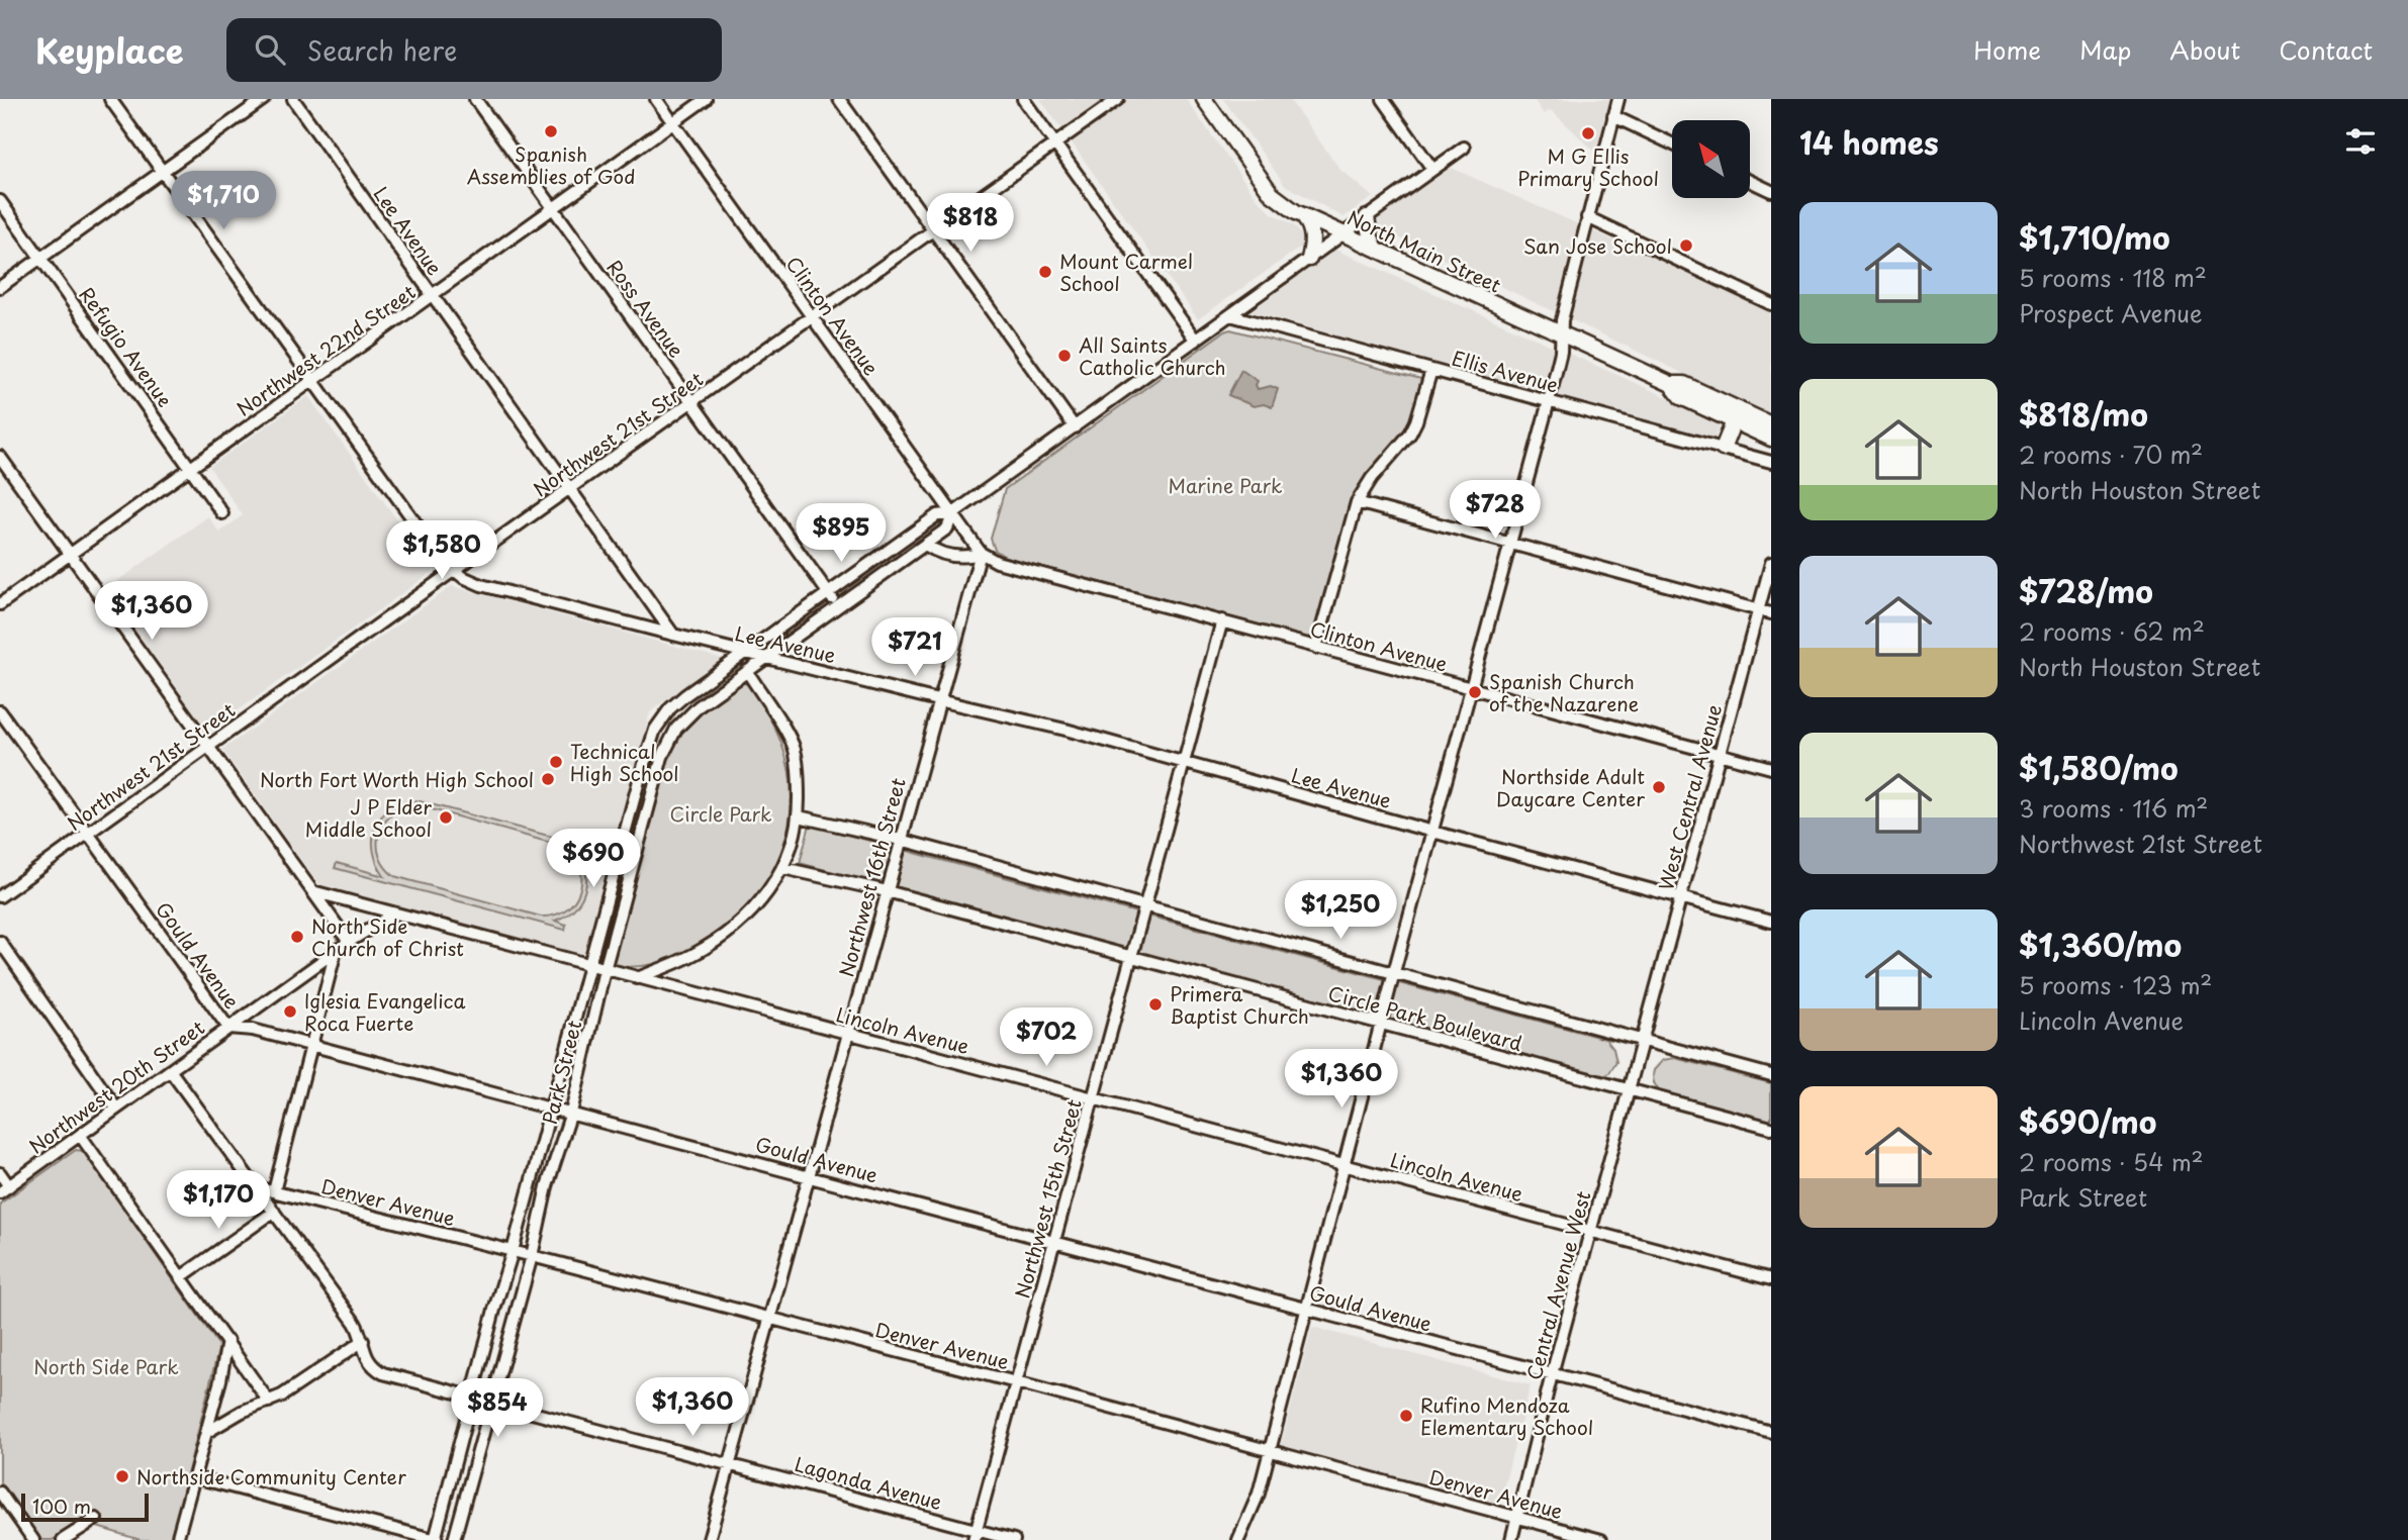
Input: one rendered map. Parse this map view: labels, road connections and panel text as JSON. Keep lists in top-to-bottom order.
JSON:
{
  "streets": {
    "main road": ["North Main Street"],
    "street": [
      "Lee Avenue",
      "Ross Avenue",
      "Clinton Avenue",
      "Refugio Avenue",
      "Northwest 22nd Street",
      "Ellis Avenue",
      "Northwest 21st Street",
      "West Central Avenue",
      "Northwest 16th Street",
      "Gould Avenue",
      "Circle Park Boulevard",
      "Lincoln Avenue",
      "Park Street",
      "Northwest 20th Street",
      "Northwest 15th Street",
      "Denver Avenue",
      "Central Avenue West",
      "Lagonda Avenue"
    ]
  },
  "crossings": [
    ["Lee Avenue", "Northwest 22nd Street"],
    ["Lee Avenue", "Northwest 21st Street"],
    ["Lee Avenue", "West Central Avenue"],
    ["Lee Avenue", "Northwest 16th Street"],
    ["Lee Avenue", "Park Street"],
    ["Lee Avenue", "Northwest 15th Street"],
    ["Ross Avenue", "Northwest 22nd Street"],
    ["Ross Avenue", "Northwest 21st Street"],
    ["Clinton Avenue", "Northwest 22nd Street"],
    ["Clinton Avenue", "Northwest 21st Street"],
    ["Clinton Avenue", "West Central Avenue"],
    ["Clinton Avenue", "Northwest 16th Street"],
    ["Clinton Avenue", "Northwest 15th Street"],
    ["Refugio Avenue", "Northwest 22nd Street"],
    ["Northwest 21st Street", "Gould Avenue"],
    ["West Central Avenue", "Circle Park Boulevard"],
    ["West Central Avenue", "Central Avenue West"],
    ["Northwest 16th Street", "Gould Avenue"],
    ["Northwest 16th Street", "Circle Park Boulevard"],
    ["Northwest 16th Street", "Lincoln Avenue"],
    ["Northwest 16th Street", "Denver Avenue"],
    ["Northwest 16th Street", "Lagonda Avenue"],
    ["Gould Avenue", "Park Street"],
    ["Gould Avenue", "Northwest 20th Street"],
    ["Gould Avenue", "Northwest 15th Street"],
    ["Gould Avenue", "Central Avenue West"],
    ["Circle Park Boulevard", "Northwest 15th Street"],
    ["Circle Park Boulevard", "Central Avenue West"],
    ["Lincoln Avenue", "Park Street"],
    ["Lincoln Avenue", "Northwest 20th Street"],
    ["Lincoln Avenue", "Northwest 15th Street"],
    ["Lincoln Avenue", "Central Avenue West"],
    ["Park Street", "Denver Avenue"],
    ["Park Street", "Lagonda Avenue"],
    ["Northwest 20th Street", "Lagonda Avenue"],
    ["Northwest 15th Street", "Denver Avenue"],
    ["Northwest 15th Street", "Lagonda Avenue"],
    ["Denver Avenue", "Central Avenue West"],
    ["Denver Avenue", "Lagonda Avenue"]
  ],
  "parks": ["Marine Park", "Circle Park", "North Side Park"],
  "places": [
    "Spanish Assemblies of God",
    "M G Ellis Primary School",
    "San Jose School",
    "Mount Carmel School",
    "All Saints Catholic Church",
    "Spanish Church of the Nazarene",
    "Technical High School",
    "North Fort Worth High School",
    "Northside Adult Daycare Center",
    "J P Elder Middle School",
    "North Side Church of Christ",
    "Primera Baptist Church",
    "Iglesia Evangelica Roca Fuerte",
    "Rufino Mendoza Elementary School",
    "Northside Community Center"
  ],
  "scale_bar": "100 m",
  "north": "top left",
  "page": {
    "header": "Keyplace",
    "search": "Search here",
    "nav": [
      "Home",
      "Map",
      "About",
      "Contact"
    ],
    "heading": "14 homes",
    "price": [
      "$1,710",
      "$818",
      "$728",
      "$895",
      "$1,580",
      "$1,360",
      "$721",
      "$690",
      "$1,250",
      "$702",
      "$1,360",
      "$1,170",
      "$1,360",
      "$854"
    ],
    "list": [
      {
        "name": "$1,710/mo",
        "note": "5 rooms · 118 m² · Prospect Avenue"
      },
      {
        "name": "$818/mo",
        "note": "2 rooms · 70 m² · North Houston Street"
      },
      {
        "name": "$728/mo",
        "note": "2 rooms · 62 m² · North Houston Street"
      },
      {
        "name": "$1,580/mo",
        "note": "3 rooms · 116 m² · Northwest 21st Street"
      },
      {
        "name": "$1,360/mo",
        "note": "5 rooms · 123 m² · Lincoln Avenue"
      },
      {
        "name": "$690/mo",
        "note": "2 rooms · 54 m² · Park Street"
      }
    ],
    "scale": "100 m"
  }
}
